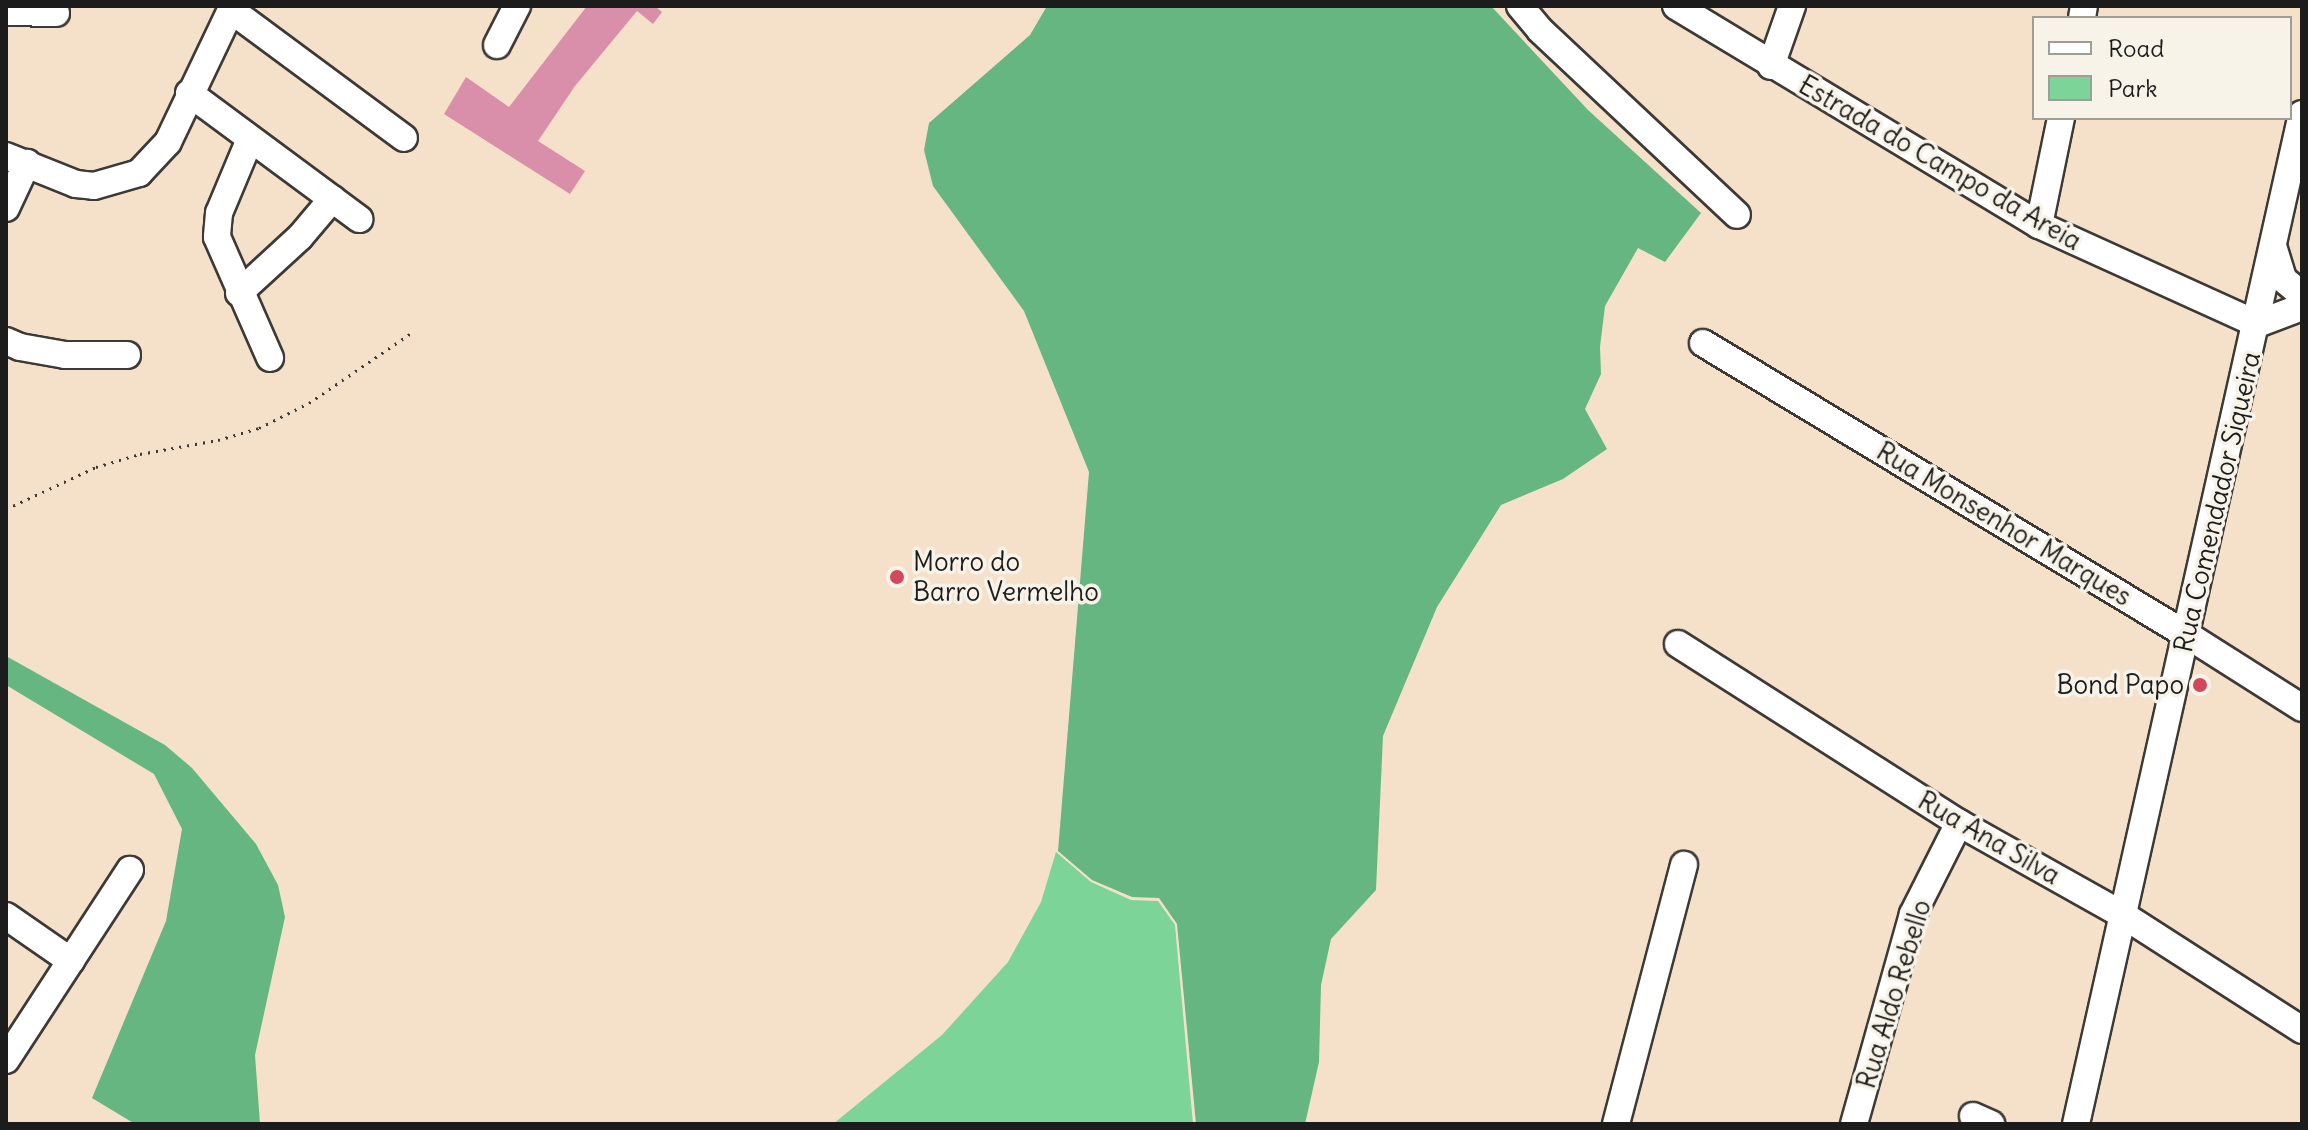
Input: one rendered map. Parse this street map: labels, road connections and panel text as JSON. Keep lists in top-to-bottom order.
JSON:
{
  "streets": {
    "street": [
      "Estrada do Campo da Areia",
      "Rua Comendador Siqueira",
      "Rua Monsenhor Marques",
      "Rua Ana Silva",
      "Rua Aldo Rebello"
    ]
  },
  "crossings": [
    ["Estrada do Campo da Areia", "Rua Comendador Siqueira"],
    ["Rua Comendador Siqueira", "Rua Monsenhor Marques"],
    ["Rua Comendador Siqueira", "Rua Ana Silva"],
    ["Rua Ana Silva", "Rua Aldo Rebello"]
  ],
  "places": ["Morro do Barro Vermelho", "Bond Papo"],
  "legend": ["Road", "Park"]
}
